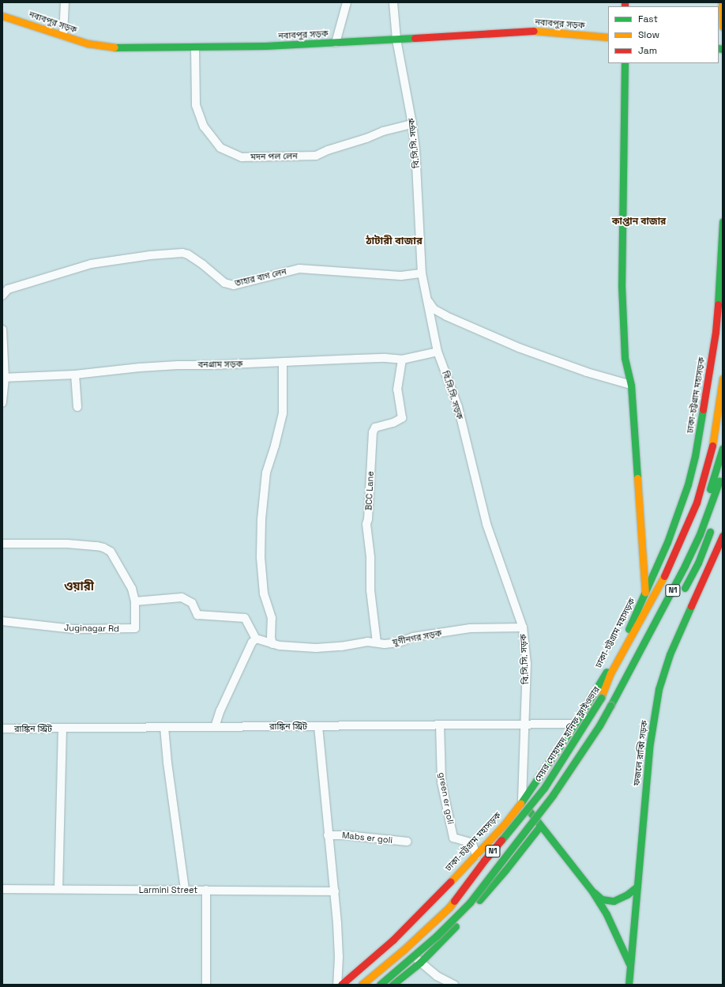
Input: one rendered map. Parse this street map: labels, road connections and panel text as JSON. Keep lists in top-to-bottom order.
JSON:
{
  "streets": {
    "main road": [
      "নবাবপুর সড়ক",
      "ঢাকা-চট্টগ্রাম মহাসড়ক",
      "N1",
      "মেয়র মোহাম্মদ হানিফ ফ্লাইওভার",
      "ফজলে রাব্বি সড়ক"
    ],
    "street": [
      "বি.সি.সি. সড়ক",
      "মদন পল লেন",
      "তাহার বাগ লেন",
      "বনগ্রাম সড়ক",
      "BCC Lane",
      "Juginagar Rd",
      "যুগীনগর সড়ক",
      "রাঙ্কিন স্ট্রিট",
      "green er goli",
      "Mabs er goli",
      "Larmini Street"
    ]
  },
  "crossings": [
    ["নবাবপুর সড়ক", "বি.সি.সি. সড়ক"],
    ["নবাবপুর সড়ক", "মদন পল লেন"],
    ["বি.সি.সি. সড়ক", "মদন পল লেন"],
    ["বি.সি.সি. সড়ক", "তাহার বাগ লেন"],
    ["বি.সি.সি. সড়ক", "বনগ্রাম সড়ক"],
    ["বি.সি.সি. সড়ক", "ঢাকা-চট্টগ্রাম মহাসড়ক"],
    ["বি.সি.সি. সড়ক", "যুগীনগর সড়ক"],
    ["বি.সি.সি. সড়ক", "রাঙ্কিন স্ট্রিট"],
    ["বনগ্রাম সড়ক", "BCC Lane"],
    ["ঢাকা-চট্টগ্রাম মহাসড়ক", "রাঙ্কিন স্ট্রিট"],
    ["ঢাকা-চট্টগ্রাম মহাসড়ক", "green er goli"],
    ["BCC Lane", "যুগীনগর সড়ক"],
    ["রাঙ্কিন স্ট্রিট", "green er goli"]
  ],
  "districts": ["কাপ্তান বাজার", "ঠাটারী বাজার", "ওয়ারী"],
  "legend": ["Fast", "Slow", "Jam"]
}
